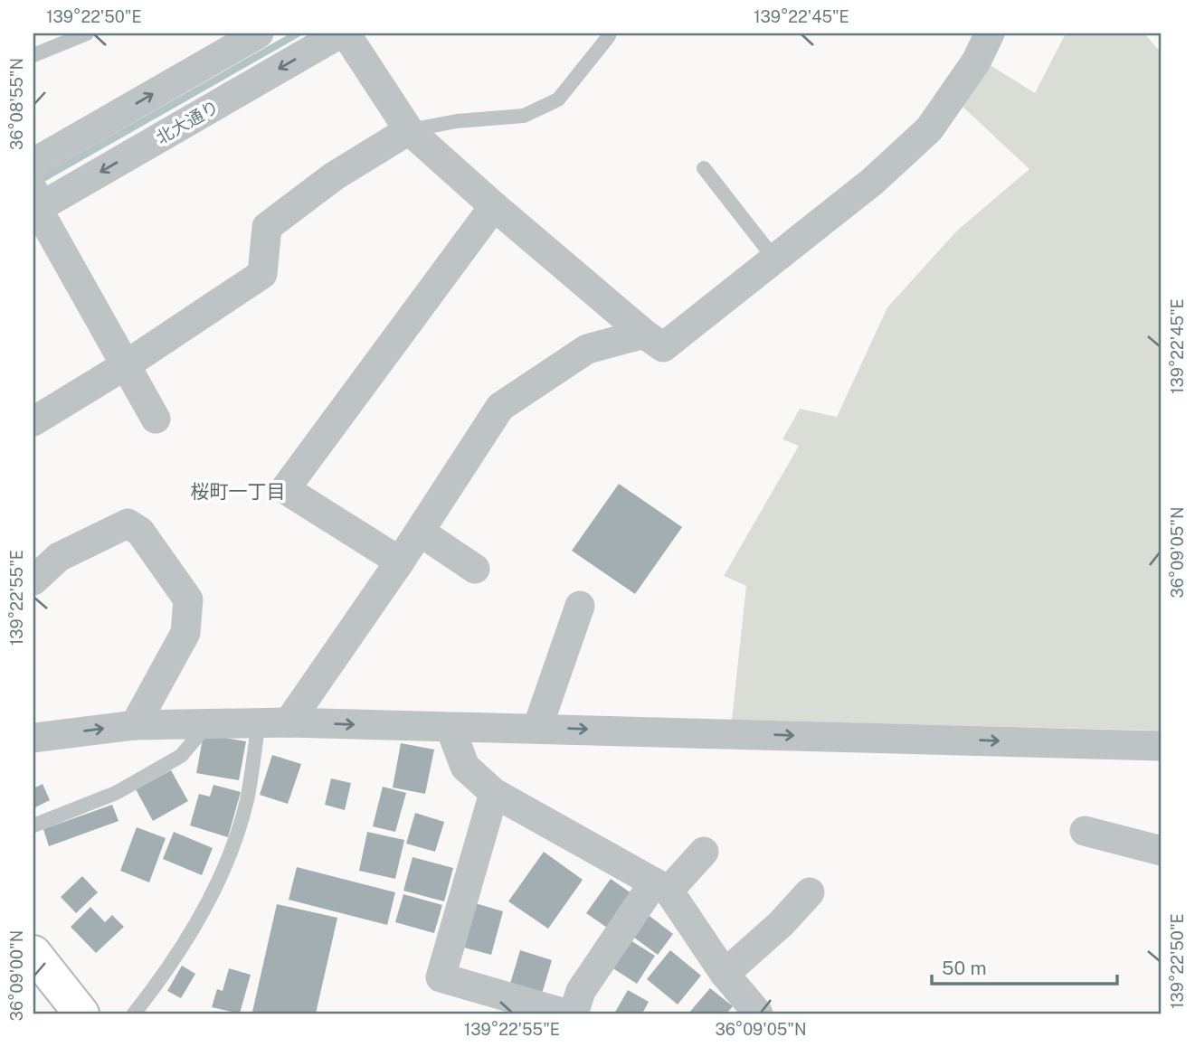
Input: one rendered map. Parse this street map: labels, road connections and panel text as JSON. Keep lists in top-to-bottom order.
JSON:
{
  "streets": {
    "street": ["北大通り"]
  },
  "districts": ["桜町一丁目"],
  "scale_bar": "50 m",
  "coordinates": [
    "139°22'50\"E",
    "139°22'45\"E",
    "36°08'55\"N",
    "36°09'05\"N",
    "139°22'55\"E",
    "36°09'00\"N"
  ]
}
